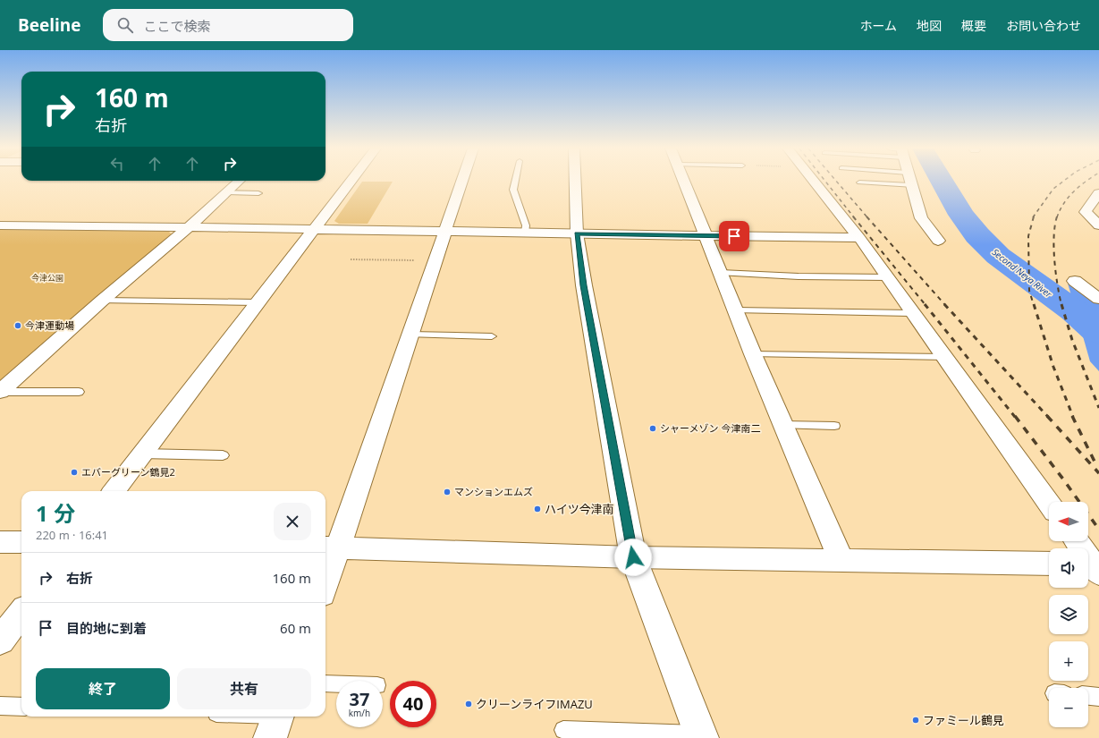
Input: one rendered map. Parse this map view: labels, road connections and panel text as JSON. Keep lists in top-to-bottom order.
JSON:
{
  "water": ["Second Neya River"],
  "parks": ["今津公園"],
  "places": [
    "今津運動場",
    "シャーメゾン 今津南二",
    "エバーグリーン鶴見2",
    "マンションエムズ",
    "ハイツ今津南",
    "クリーンライフIMAZU",
    "ファミール鶴見"
  ],
  "north": "left",
  "page": {
    "header": "Beeline",
    "search": "ここで検索",
    "nav": [
      "ホーム",
      "地図",
      "概要",
      "お問い合わせ"
    ],
    "turn": ["160 m", "右折"],
    "heading": ["1 分", "220 m · 16:41"],
    "map_buttons": ["+", "−"],
    "list": [
      {
        "name": "右折",
        "value": "160 m"
      },
      {
        "name": "目的地に到着",
        "value": "60 m"
      }
    ],
    "buttons": ["終了", "共有"],
    "speed": "37 km/h",
    "limit": "40"
  }
}
